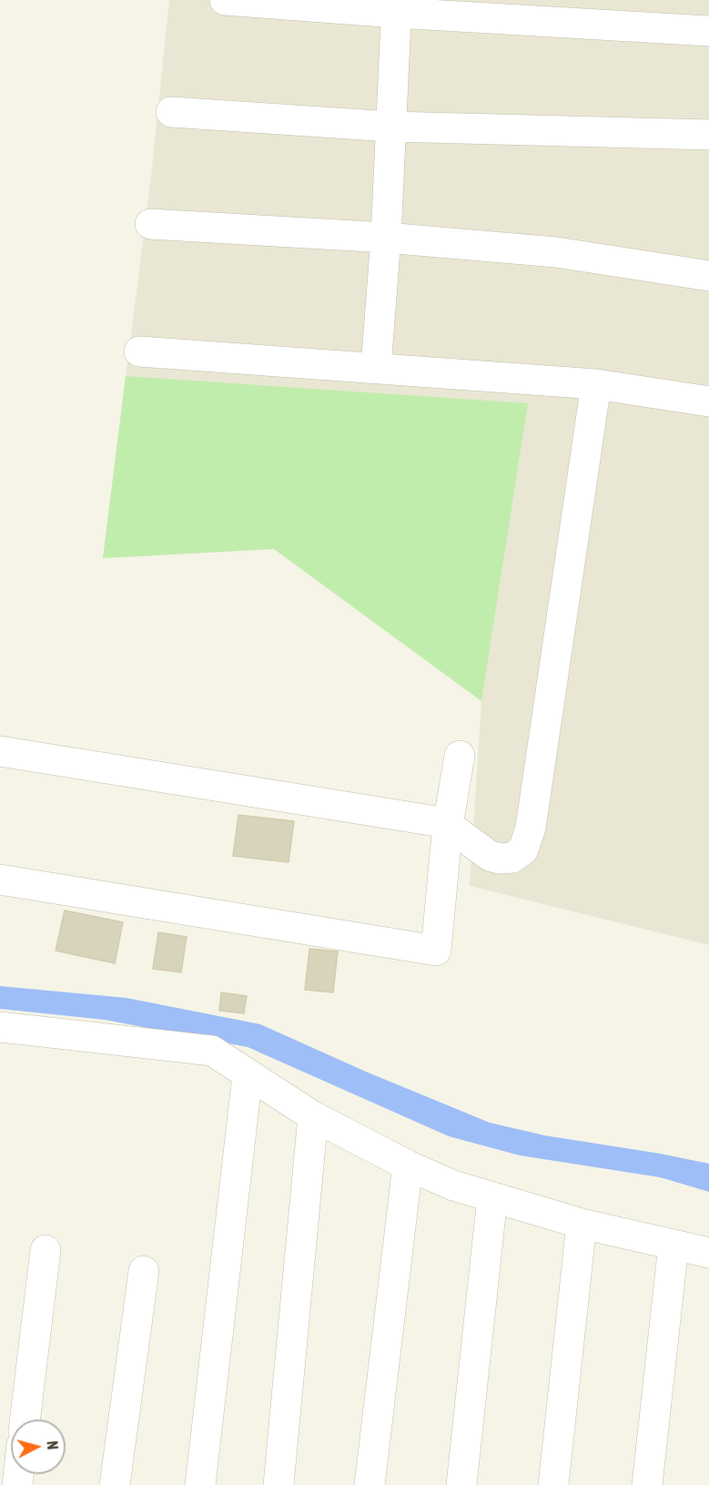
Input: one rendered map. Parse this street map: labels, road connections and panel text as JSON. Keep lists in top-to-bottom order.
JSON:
{
  "north": "right"
}
